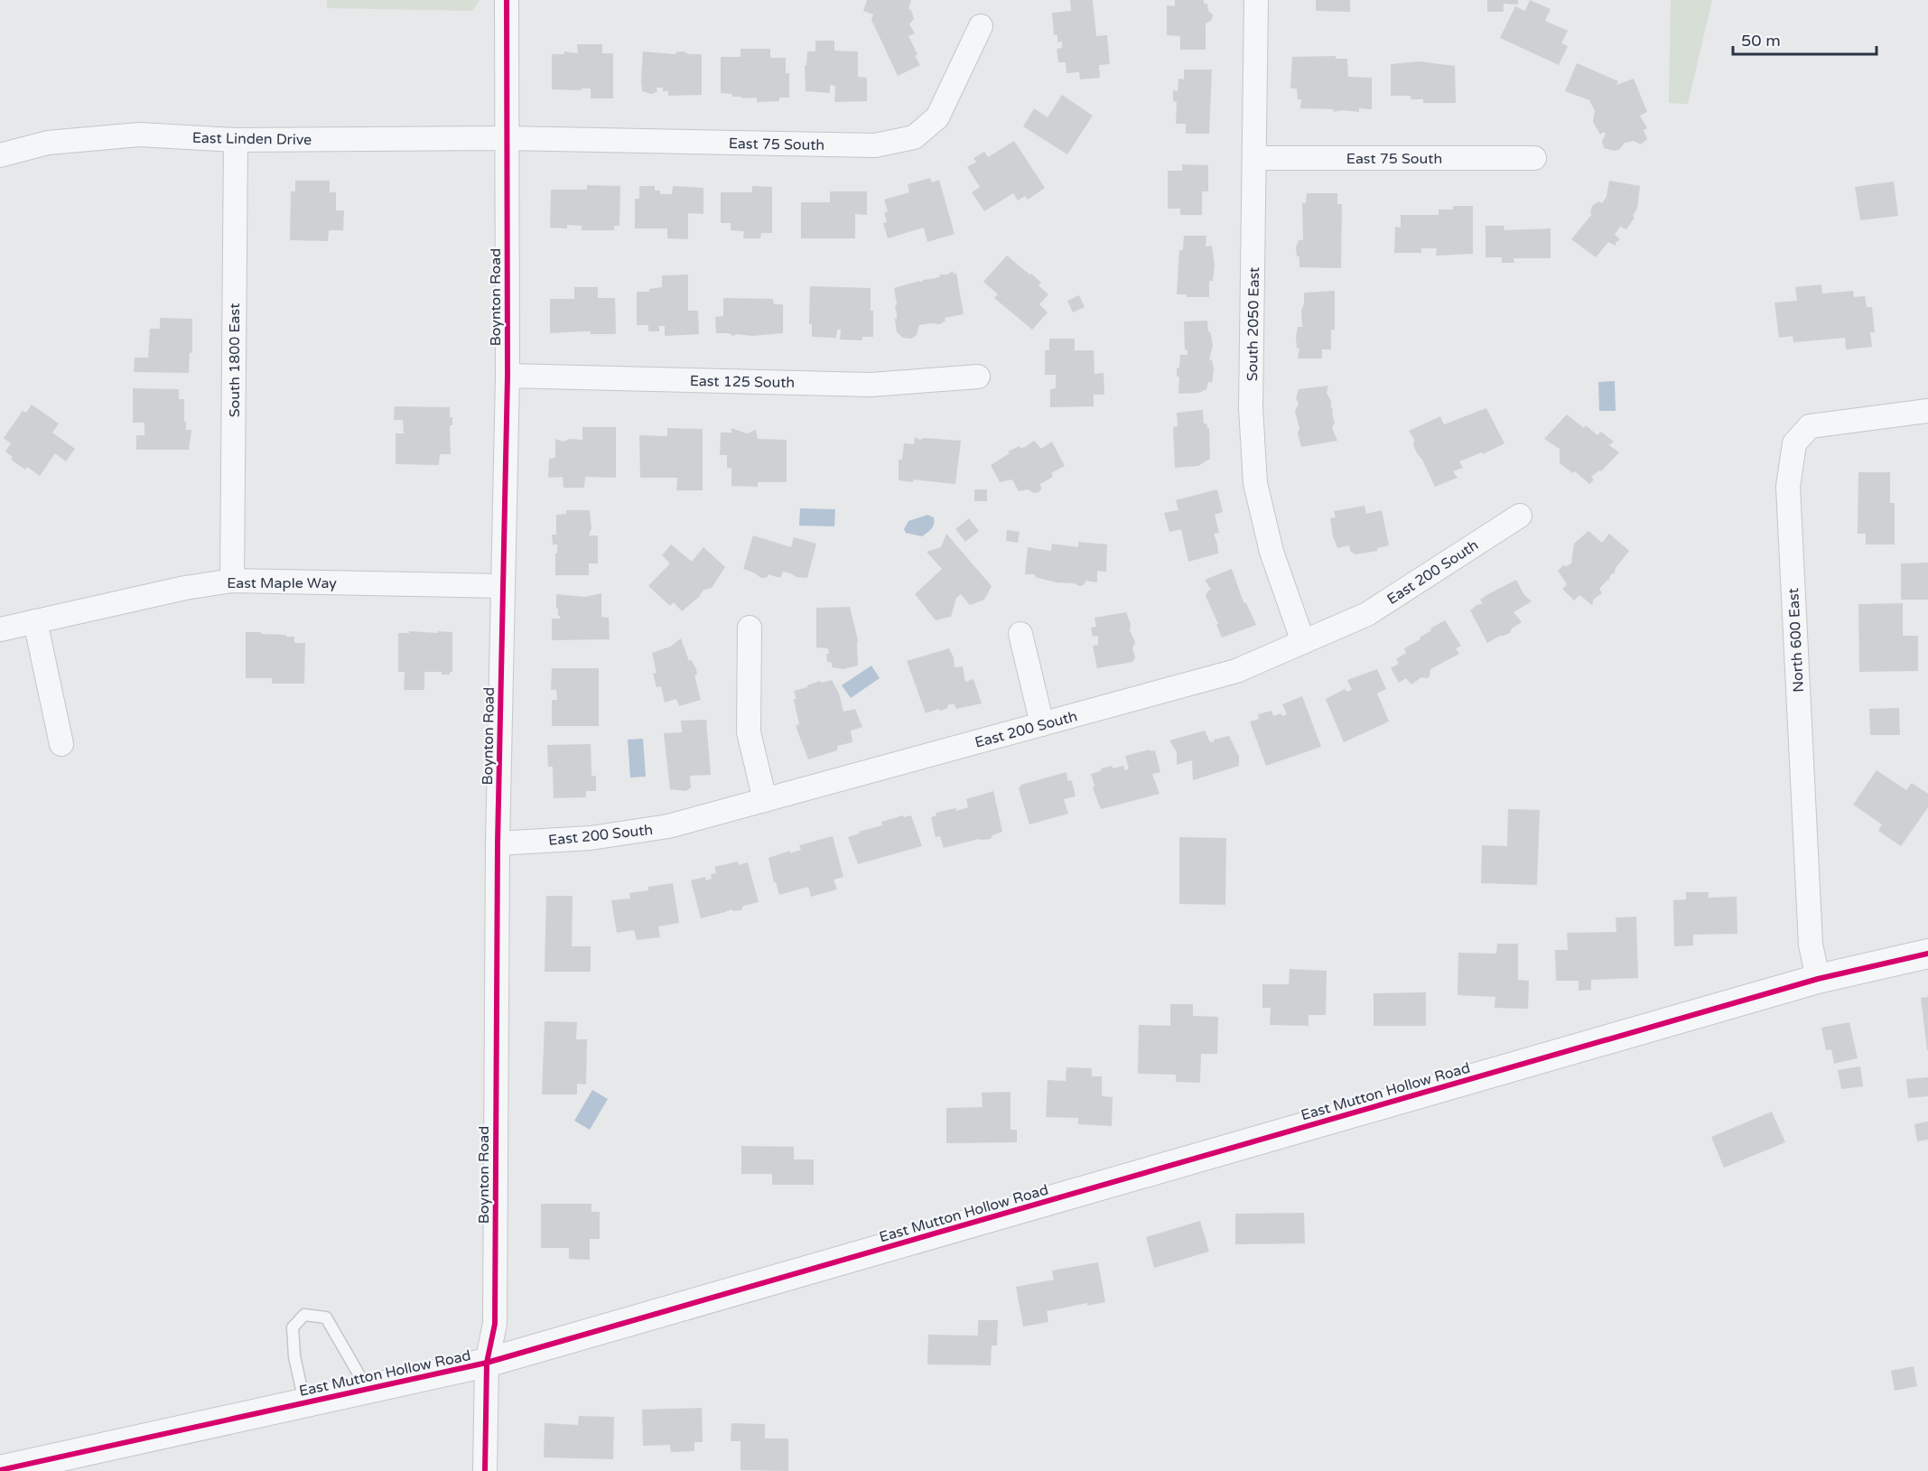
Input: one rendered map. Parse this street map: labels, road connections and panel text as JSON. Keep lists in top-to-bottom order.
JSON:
{
  "streets": {
    "street": [
      "East Linden Drive",
      "East 75 South",
      "Boynton Road",
      "South 2050 East",
      "South 1800 East",
      "East 125 South",
      "East 200 South",
      "East Maple Way",
      "North 600 East",
      "East Mutton Hollow Road"
    ]
  },
  "crossings": [
    ["East Linden Drive", "East 75 South"],
    ["East Linden Drive", "Boynton Road"],
    ["East Linden Drive", "South 1800 East"],
    ["East 75 South", "Boynton Road"],
    ["East 75 South", "South 2050 East"],
    ["Boynton Road", "East 125 South"],
    ["Boynton Road", "East 200 South"],
    ["Boynton Road", "East Maple Way"],
    ["Boynton Road", "East Mutton Hollow Road"],
    ["South 2050 East", "East 200 South"],
    ["South 1800 East", "East Maple Way"],
    ["North 600 East", "East Mutton Hollow Road"]
  ],
  "scale_bar": "50 m"
}
